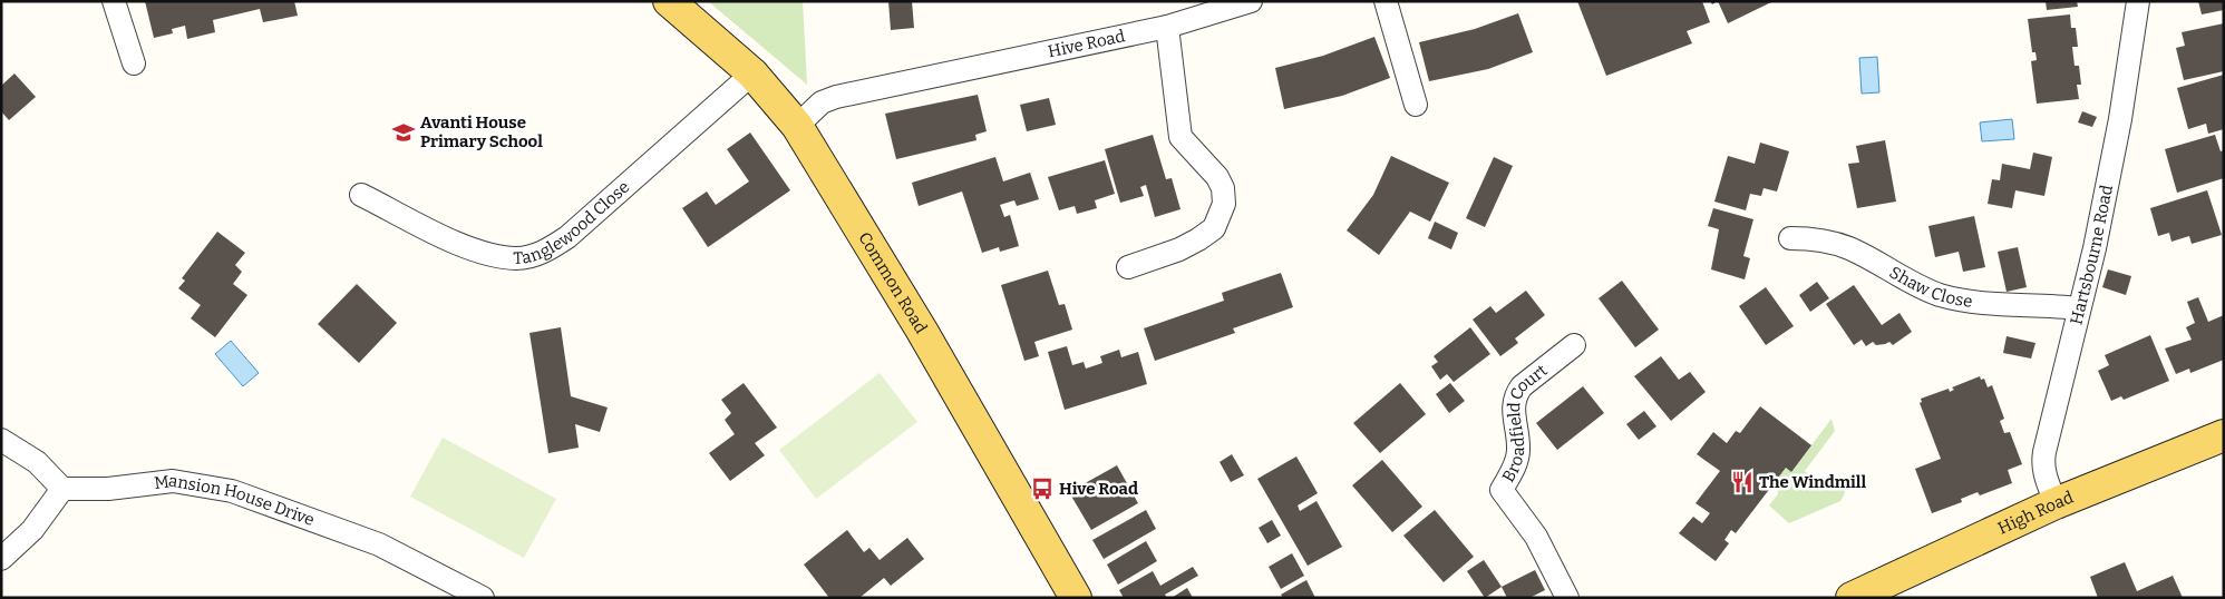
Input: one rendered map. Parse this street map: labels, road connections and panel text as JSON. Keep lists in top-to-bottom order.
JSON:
{
  "streets": {
    "main road": ["Common Road", "High Road"],
    "street": [
      "Hive Road",
      "Tanglewood Close",
      "Hartsbourne Road",
      "Shaw Close",
      "Broadfield Court",
      "Mansion House Drive"
    ]
  },
  "crossings": [
    ["Hive Road", "Common Road"],
    ["Tanglewood Close", "Common Road"],
    ["Hartsbourne Road", "Shaw Close"],
    ["Hartsbourne Road", "High Road"]
  ],
  "places": {
    "school or university": ["Avanti House Primary School"],
    "restaurant": ["The Windmill"],
    "bus stop": ["Hive Road"]
  }
}
